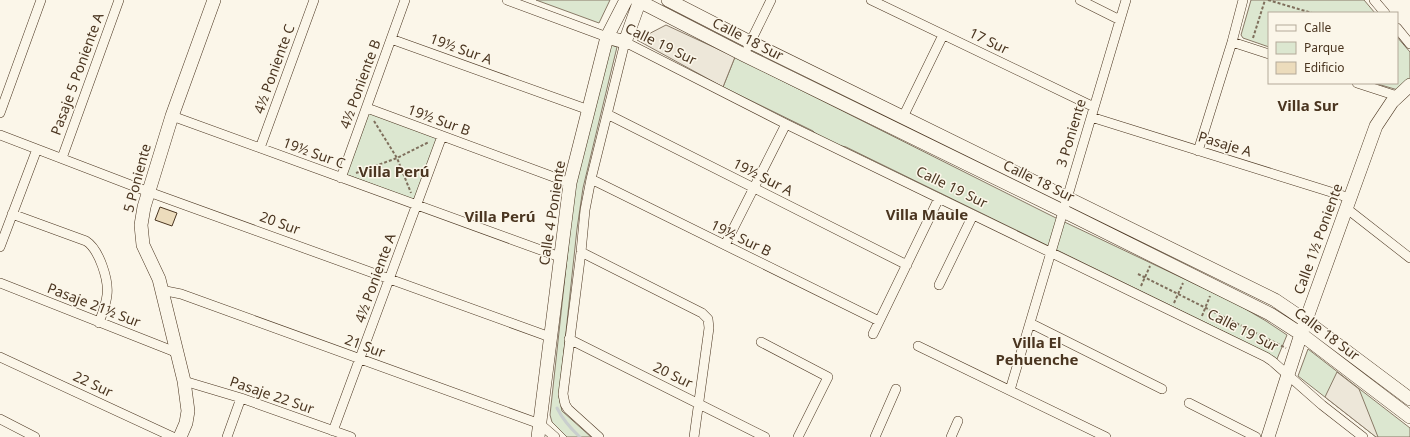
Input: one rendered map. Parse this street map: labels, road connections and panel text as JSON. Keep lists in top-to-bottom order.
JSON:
{
  "streets": {
    "main road": [
      "Calle 18 Sur",
      "Calle 19 Sur",
      "5 Poniente",
      "Calle 4 Poniente",
      "Calle 1½ Poniente"
    ],
    "street": [
      "17 Sur",
      "19½ Sur A",
      "4½ Poniente C",
      "Pasaje 5 Poniente A",
      "4½ Poniente B",
      "19½ Sur B",
      "3 Poniente",
      "Pasaje A",
      "19½ Sur C",
      "20 Sur",
      "4½ Poniente A",
      "Pasaje 21½ Sur",
      "21 Sur",
      "22 Sur",
      "Pasaje 22 Sur"
    ]
  },
  "crossings": [
    ["Calle 18 Sur", "3 Poniente"],
    ["Calle 18 Sur", "Calle 1½ Poniente"],
    ["17 Sur", "3 Poniente"],
    ["Calle 19 Sur", "3 Poniente"],
    ["Calle 19 Sur", "Calle 4 Poniente"],
    ["Calle 19 Sur", "Calle 1½ Poniente"],
    ["19½ Sur A", "4½ Poniente B"],
    ["19½ Sur A", "Calle 4 Poniente"],
    ["4½ Poniente C", "19½ Sur C"],
    ["Pasaje 5 Poniente A", "20 Sur"],
    ["4½ Poniente B", "19½ Sur B"],
    ["4½ Poniente B", "19½ Sur C"],
    ["19½ Sur B", "Calle 4 Poniente"],
    ["19½ Sur B", "4½ Poniente A"],
    ["3 Poniente", "Pasaje A"],
    ["Pasaje A", "Calle 1½ Poniente"],
    ["19½ Sur C", "5 Poniente"],
    ["19½ Sur C", "Calle 4 Poniente"],
    ["19½ Sur C", "4½ Poniente A"],
    ["5 Poniente", "20 Sur"],
    ["5 Poniente", "Pasaje 21½ Sur"],
    ["5 Poniente", "21 Sur"],
    ["5 Poniente", "Pasaje 22 Sur"],
    ["Calle 4 Poniente", "20 Sur"],
    ["Calle 4 Poniente", "21 Sur"],
    ["20 Sur", "4½ Poniente A"],
    ["4½ Poniente A", "21 Sur"],
    ["4½ Poniente A", "Pasaje 22 Sur"]
  ],
  "districts": [
    "Villa Sur",
    "Villa Perú",
    "Villa Maule",
    "Villa Perú",
    "Villa El Pehuenche"
  ],
  "legend": ["Calle", "Parque", "Edificio"]
}
